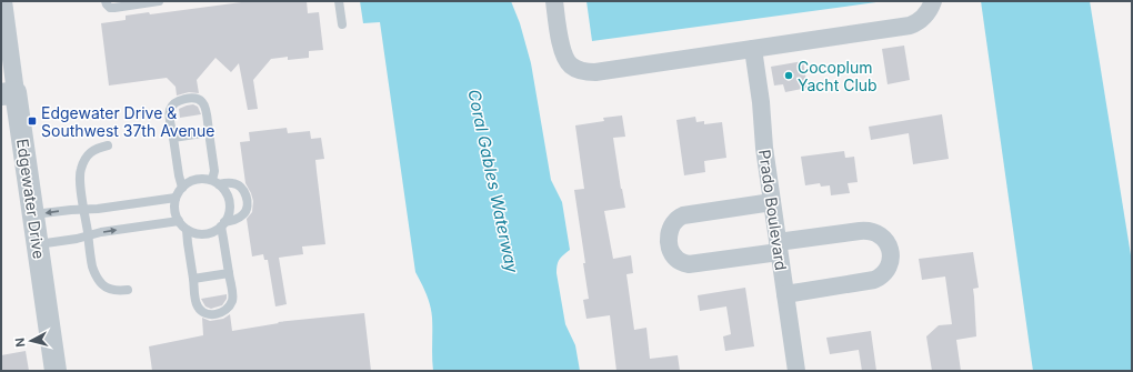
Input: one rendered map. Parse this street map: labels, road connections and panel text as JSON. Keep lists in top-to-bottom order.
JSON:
{
  "streets": {
    "street": ["Edgewater Drive", "Prado Boulevard"]
  },
  "water": ["Coral Gables Waterway"],
  "places": {
    "other": ["Cocoplum Yacht Club"],
    "transit": ["Edgewater Drive & Southwest 37th Avenue"]
  },
  "north": "left"
}
